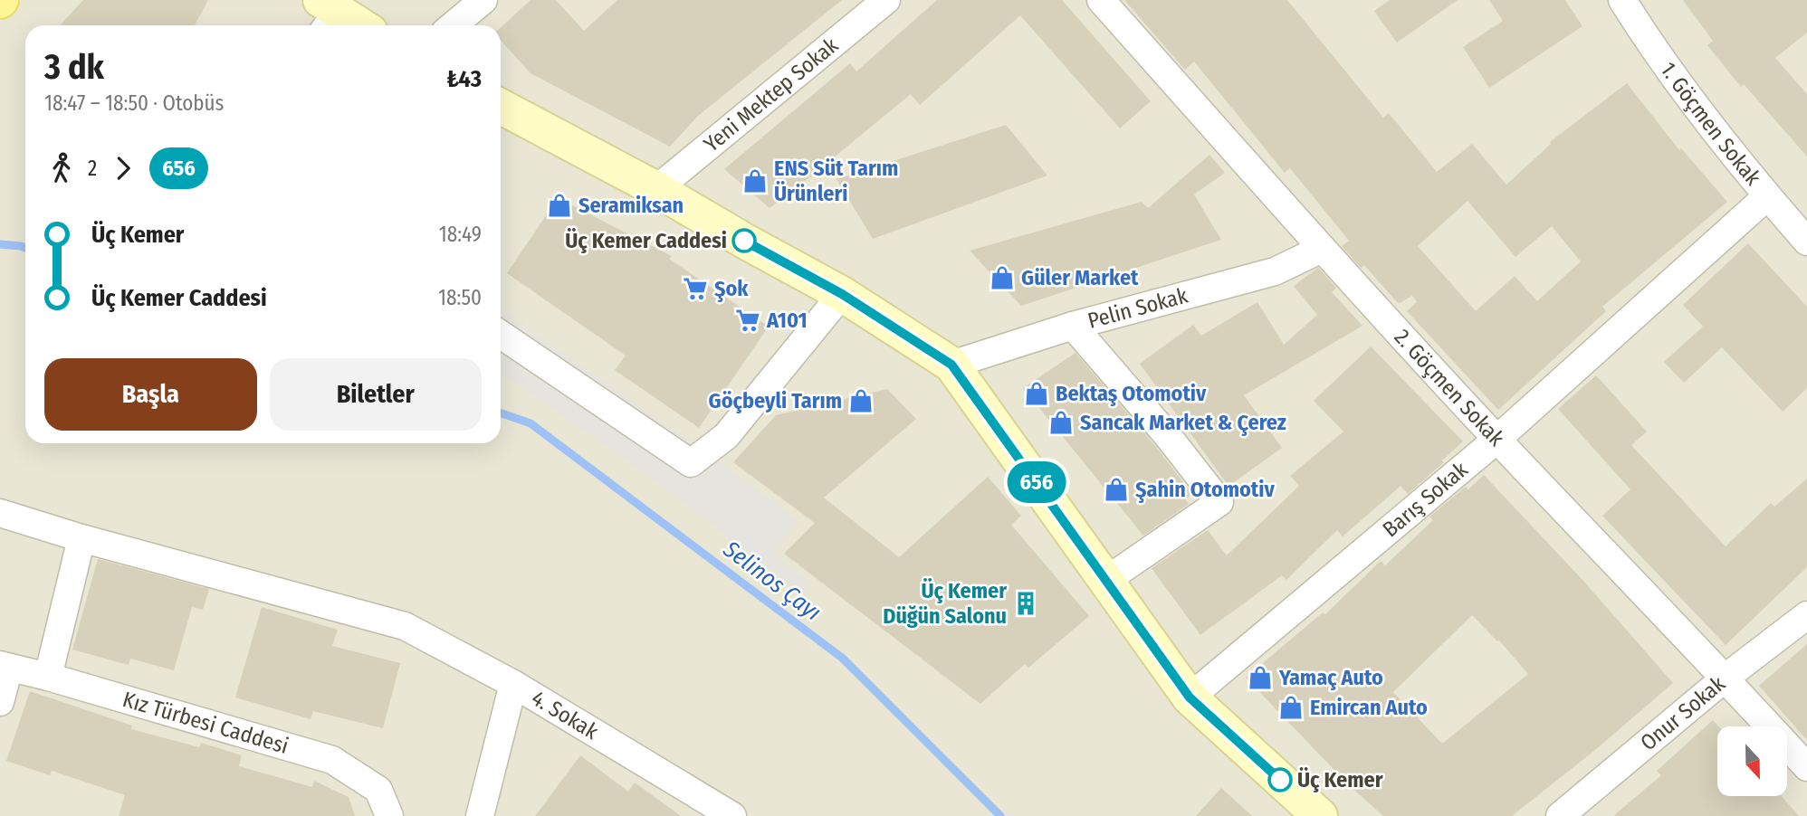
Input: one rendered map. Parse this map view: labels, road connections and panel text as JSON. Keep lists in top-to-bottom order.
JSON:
{
  "streets": {
    "street": [
      "Yeni Mektep Sokak",
      "1. Göçmen Sokak",
      "Pelin Sokak",
      "2. Göçmen Sokak",
      "Barış Sokak",
      "Onur Sokak",
      "4. Sokak",
      "Kız Türbesi Caddesi"
    ]
  },
  "crossings": [
    ["1. Göçmen Sokak", "Barış Sokak"],
    ["Pelin Sokak", "2. Göçmen Sokak"],
    ["2. Göçmen Sokak", "Barış Sokak"],
    ["2. Göçmen Sokak", "Onur Sokak"]
  ],
  "water": ["Selinos Çayı"],
  "places": {
    "shop": [
      "ENS Süt Tarım Ürünleri",
      "Seramiksan",
      "Güler Market",
      "Bektaş Otomotiv",
      "Göçbeyli Tarım",
      "Sancak Market & Çerez",
      "Şahin Otomotiv",
      "Yamaç Auto",
      "Emircan Auto"
    ],
    "other": ["Üç Kemer Caddesi", "Üç Kemer"],
    "supermarket": ["Şok", "A101"],
    "building": ["Üç Kemer Düğün Salonu"]
  },
  "lines": ["bus line 656"],
  "north": "bottom",
  "page": {
    "on_map": "656",
    "heading": ["3 dk", "18:47 – 18:50 · Otobüs", "₺43"],
    "legs": ["2", "656"],
    "list": [
      {
        "name": "Üç Kemer",
        "value": "18:49"
      },
      {
        "name": "Üç Kemer Caddesi",
        "value": "18:50"
      }
    ],
    "buttons": ["Başla", "Biletler"]
  }
}
